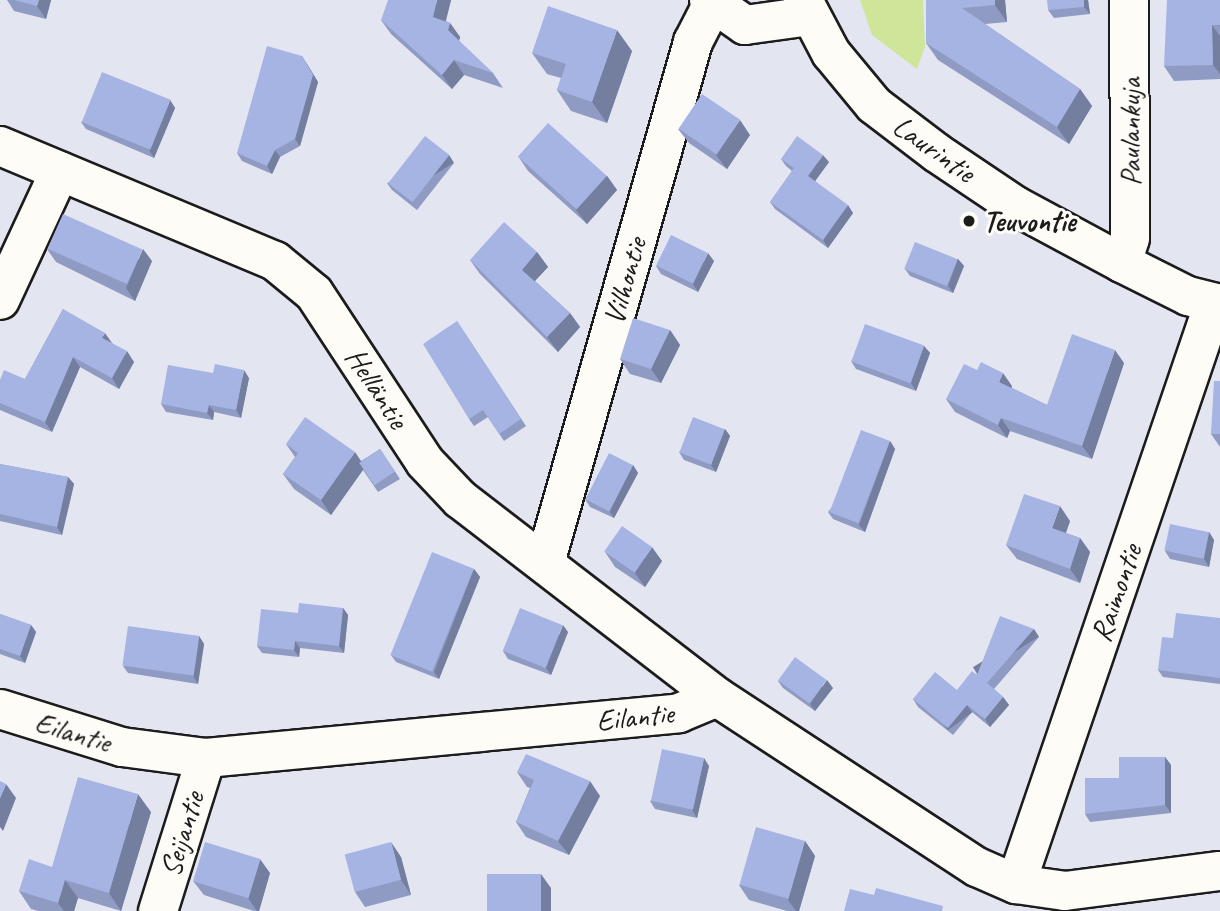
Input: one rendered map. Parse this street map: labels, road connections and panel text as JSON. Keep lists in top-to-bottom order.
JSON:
{
  "streets": {
    "street": [
      "Paulankuja",
      "Laurintie",
      "Vilhontie",
      "Helläntie",
      "Raimontie",
      "Eilantie",
      "Seijantie"
    ]
  },
  "crossings": [
    ["Paulankuja", "Laurintie"],
    ["Laurintie", "Raimontie"],
    ["Vilhontie", "Helläntie"],
    ["Helläntie", "Eilantie"],
    ["Raimontie", "Eilantie"],
    ["Eilantie", "Seijantie"]
  ],
  "places": ["Teuvontie"]
}
